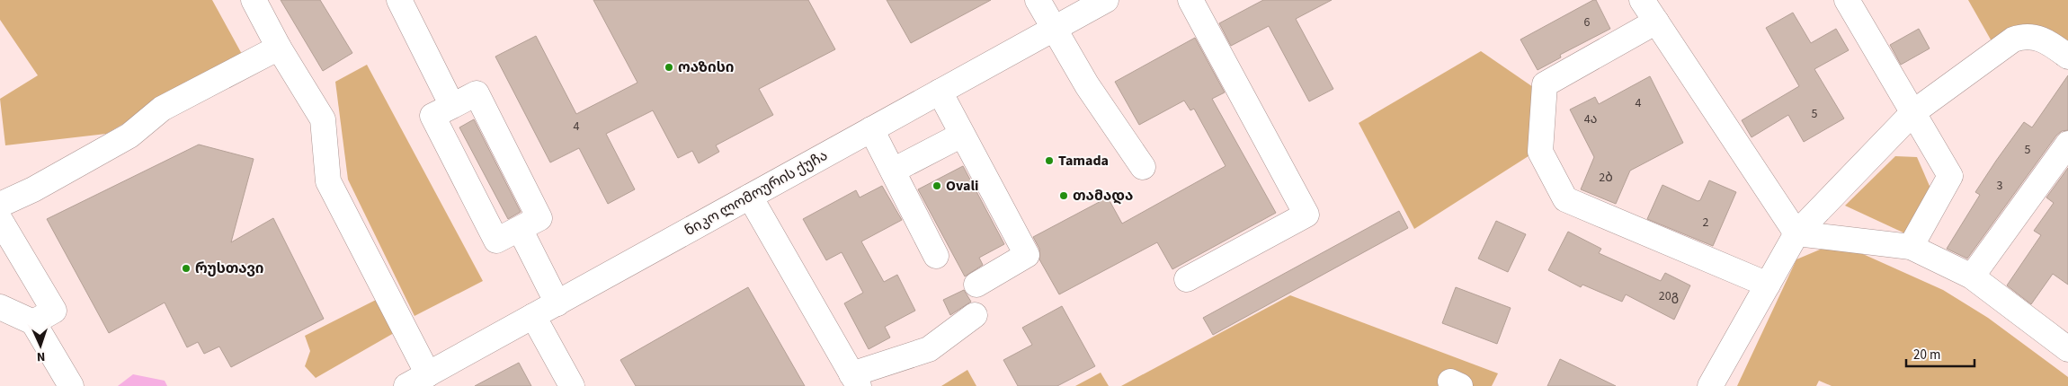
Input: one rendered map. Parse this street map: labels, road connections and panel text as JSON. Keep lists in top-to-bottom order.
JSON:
{
  "streets": {
    "street": ["ნიკო ლომოურის ქუჩა"]
  },
  "places": [
    "ოაზისი",
    "Tamada",
    "Ovali",
    "თამადა",
    "რუსთავი"
  ],
  "house_numbers": [
    "6",
    "4",
    "5",
    "4ა",
    "4",
    "5",
    "2ბ",
    "3",
    "2",
    "20გ"
  ],
  "scale_bar": "20 m",
  "north": "bottom"
}
